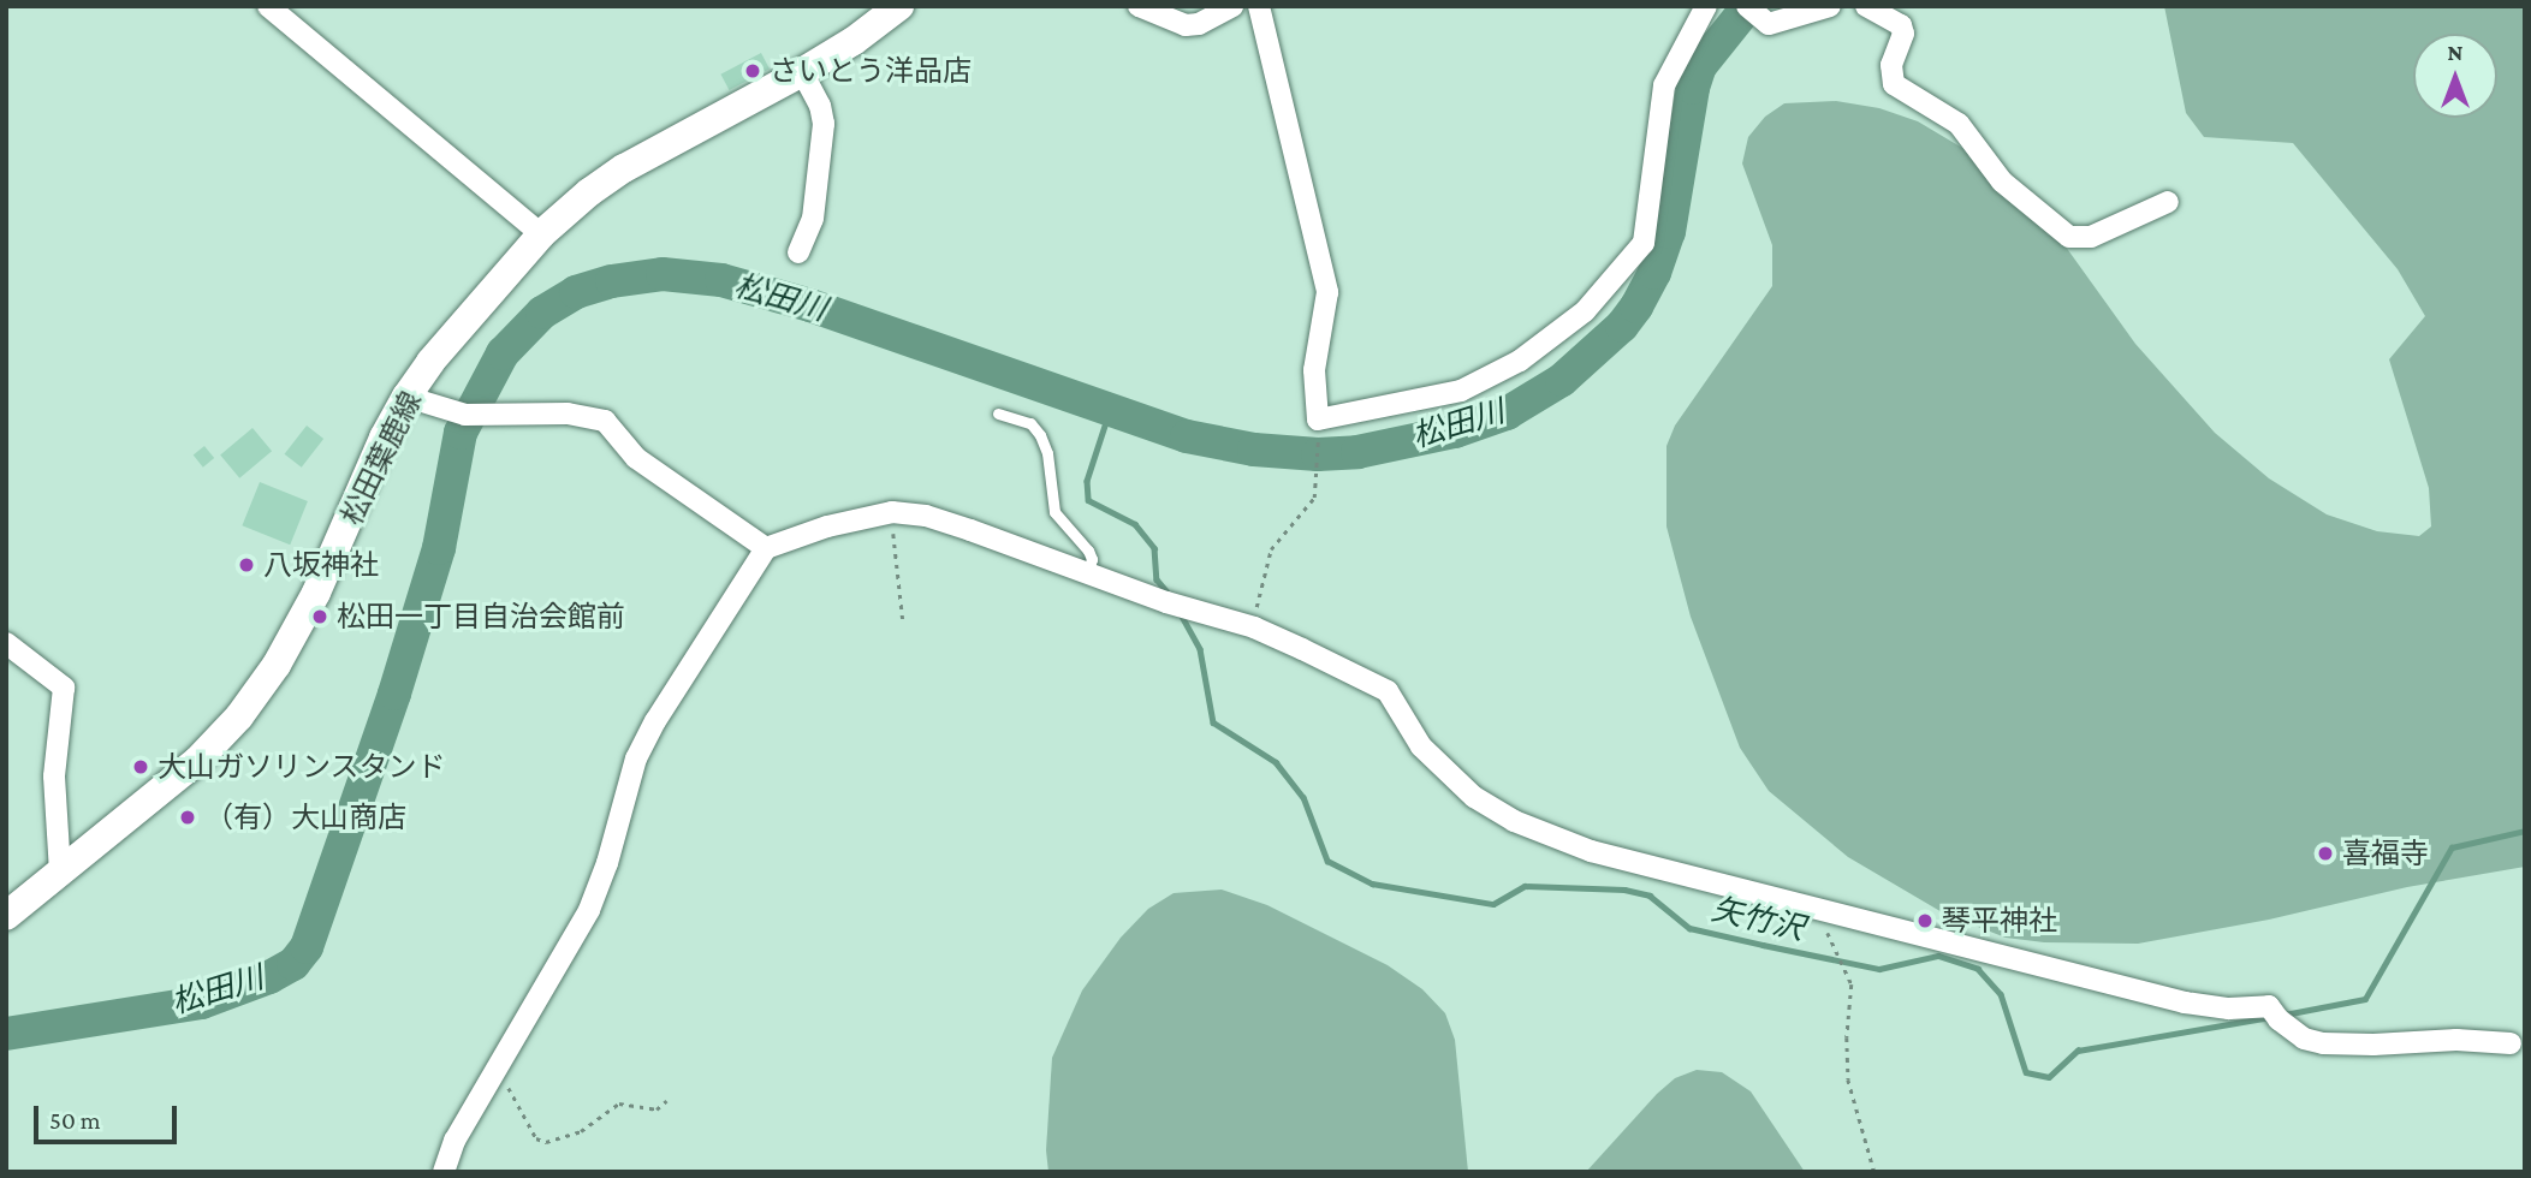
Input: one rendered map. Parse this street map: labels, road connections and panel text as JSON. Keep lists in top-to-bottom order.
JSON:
{
  "streets": {
    "main road": ["松田葉鹿線"]
  },
  "water": ["松田川", "矢竹沢"],
  "places": [
    "さいとう洋品店",
    "八坂神社",
    "松田一丁目自治会館前",
    "大山ガソリンスタンド",
    "（有）大山商店",
    "喜福寺",
    "琴平神社"
  ],
  "scale_bar": "50 m",
  "north": "top"
}
